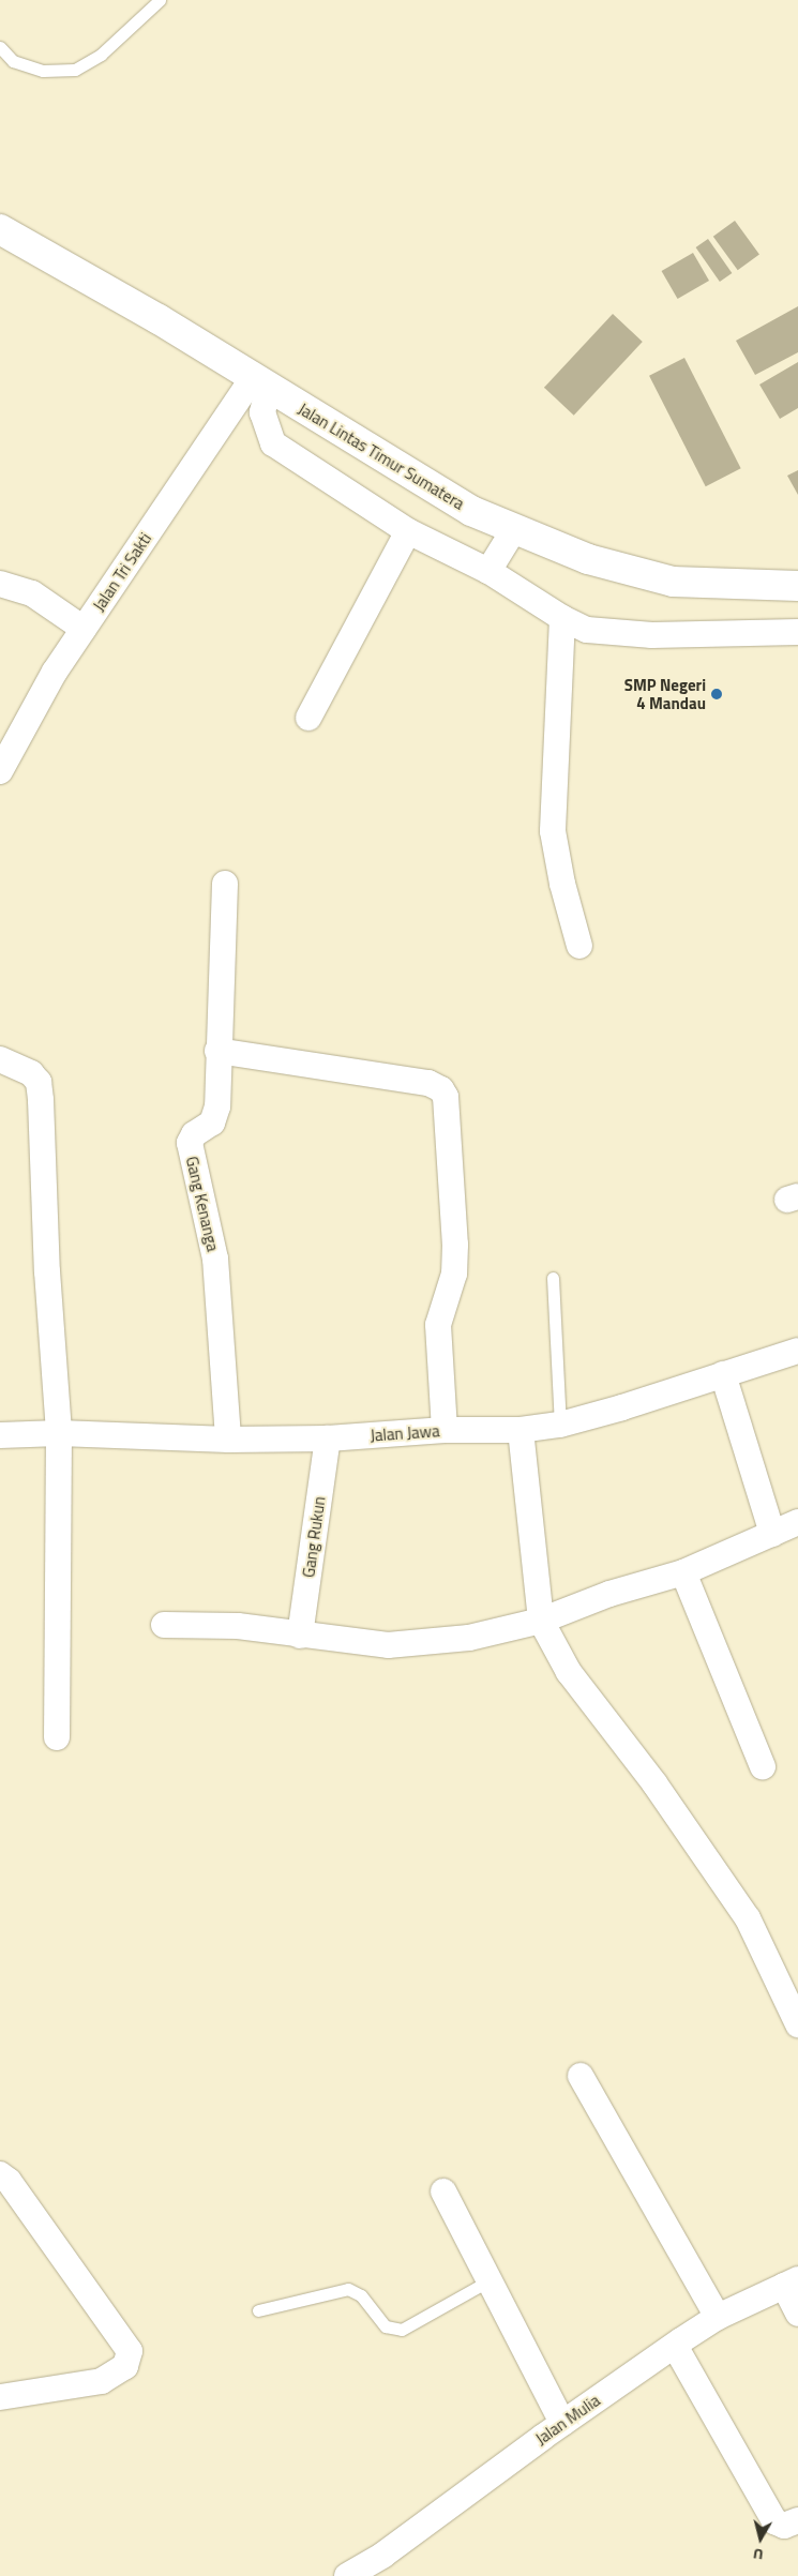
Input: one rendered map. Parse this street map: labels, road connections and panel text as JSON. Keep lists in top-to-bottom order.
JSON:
{
  "streets": {
    "highway": ["Jalan Lintas Timur Sumatera"],
    "street": [
      "Jalan Tri Sakti",
      "Gang Kenanga",
      "Jalan Jawa",
      "Gang Rukun",
      "Jalan Mulia"
    ]
  },
  "crossings": [
    ["Jalan Lintas Timur Sumatera", "Jalan Tri Sakti"],
    ["Gang Kenanga", "Jalan Jawa"],
    ["Jalan Jawa", "Gang Rukun"]
  ],
  "places": ["SMP Negeri 4 Mandau"],
  "north": "bottom"
}
